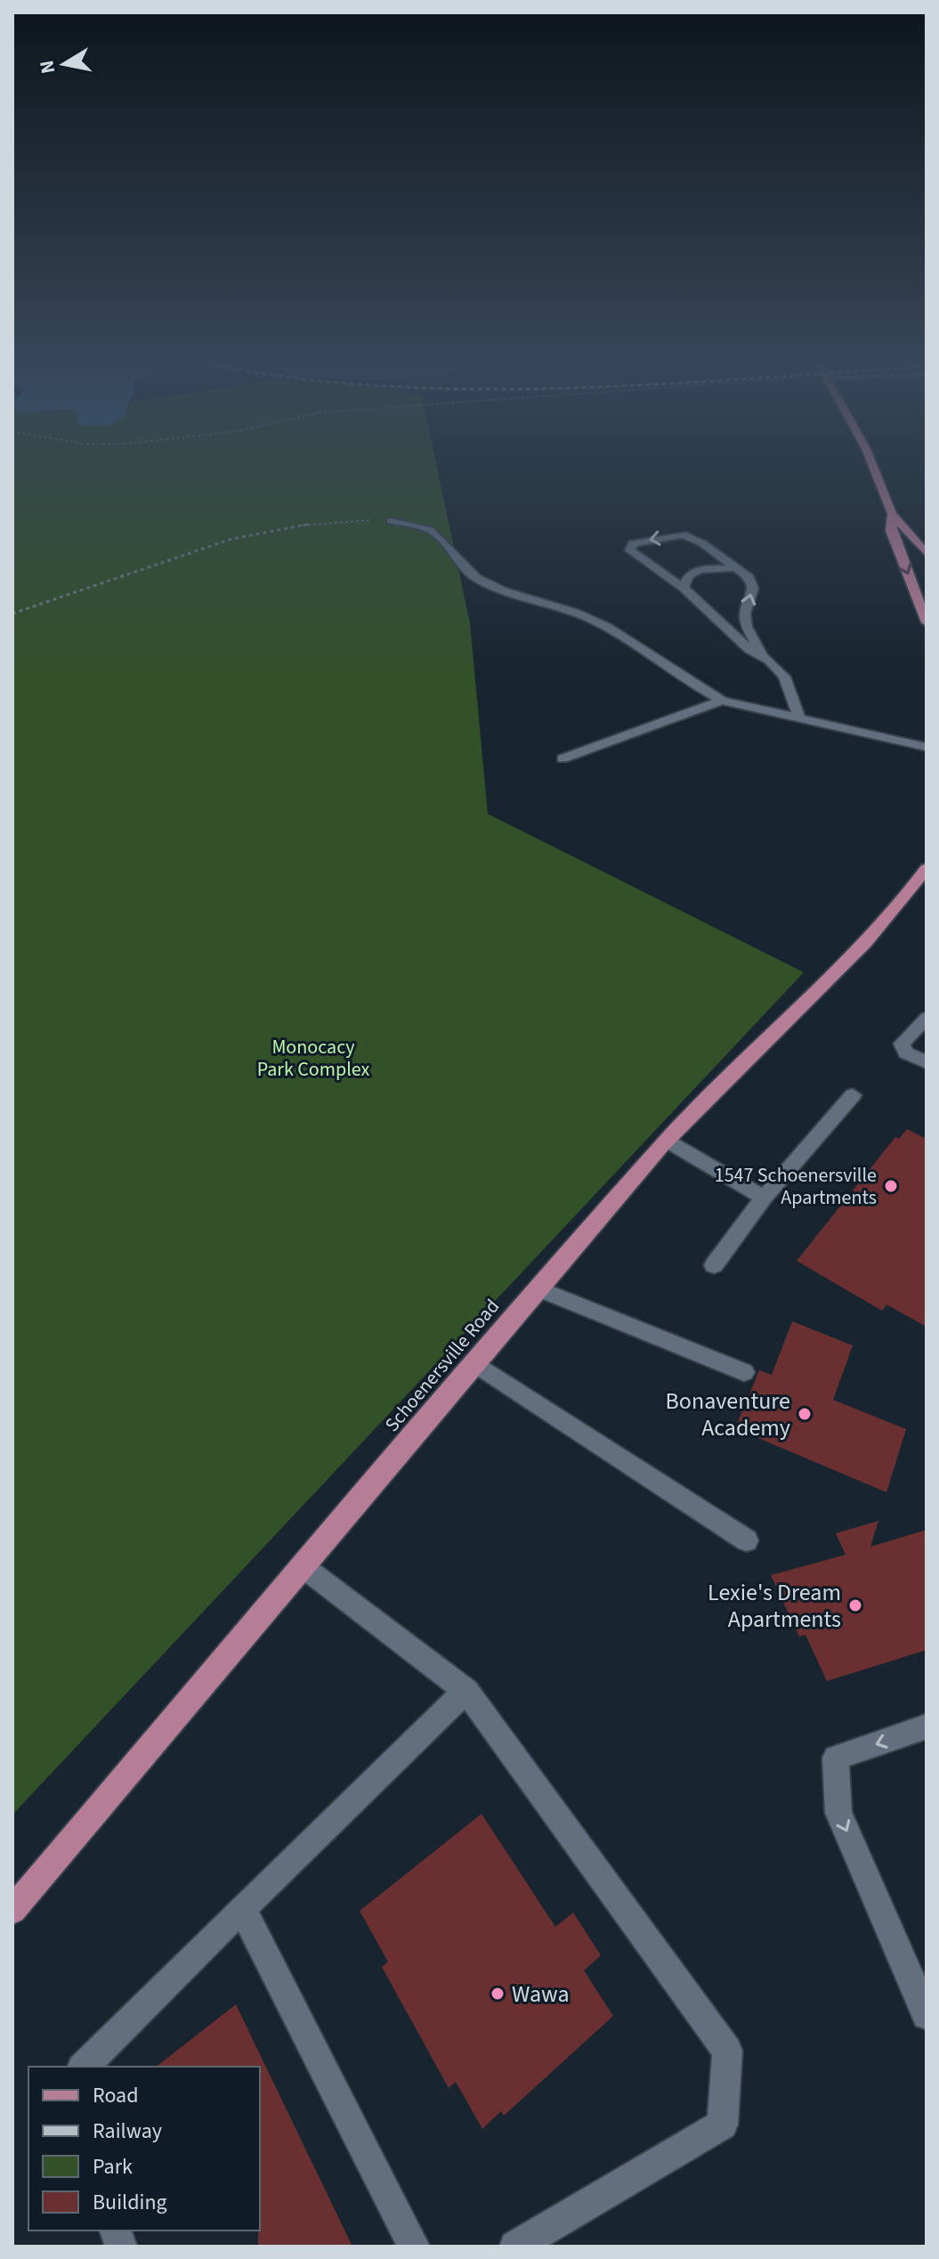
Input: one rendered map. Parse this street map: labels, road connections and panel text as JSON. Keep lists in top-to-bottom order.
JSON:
{
  "streets": {
    "main road": ["Schoenersville Road"]
  },
  "parks": ["Monocacy Park Complex"],
  "places": [
    "1547 Schoenersville Apartments",
    "Bonaventure Academy",
    "Lexie's Dream Apartments",
    "Wawa"
  ],
  "legend": [
    "Road",
    "Railway",
    "Park",
    "Building"
  ],
  "north": "left"
}
